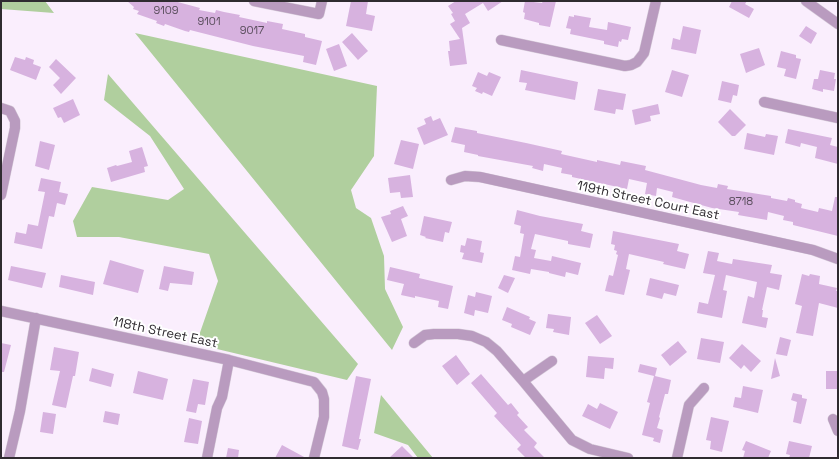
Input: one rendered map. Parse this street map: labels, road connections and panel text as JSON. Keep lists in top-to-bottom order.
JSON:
{
  "streets": {
    "street": ["119th Street Court East", "118th Street East"]
  },
  "house_numbers": [
    "9109",
    "9101",
    "9017",
    "8718"
  ]
}
